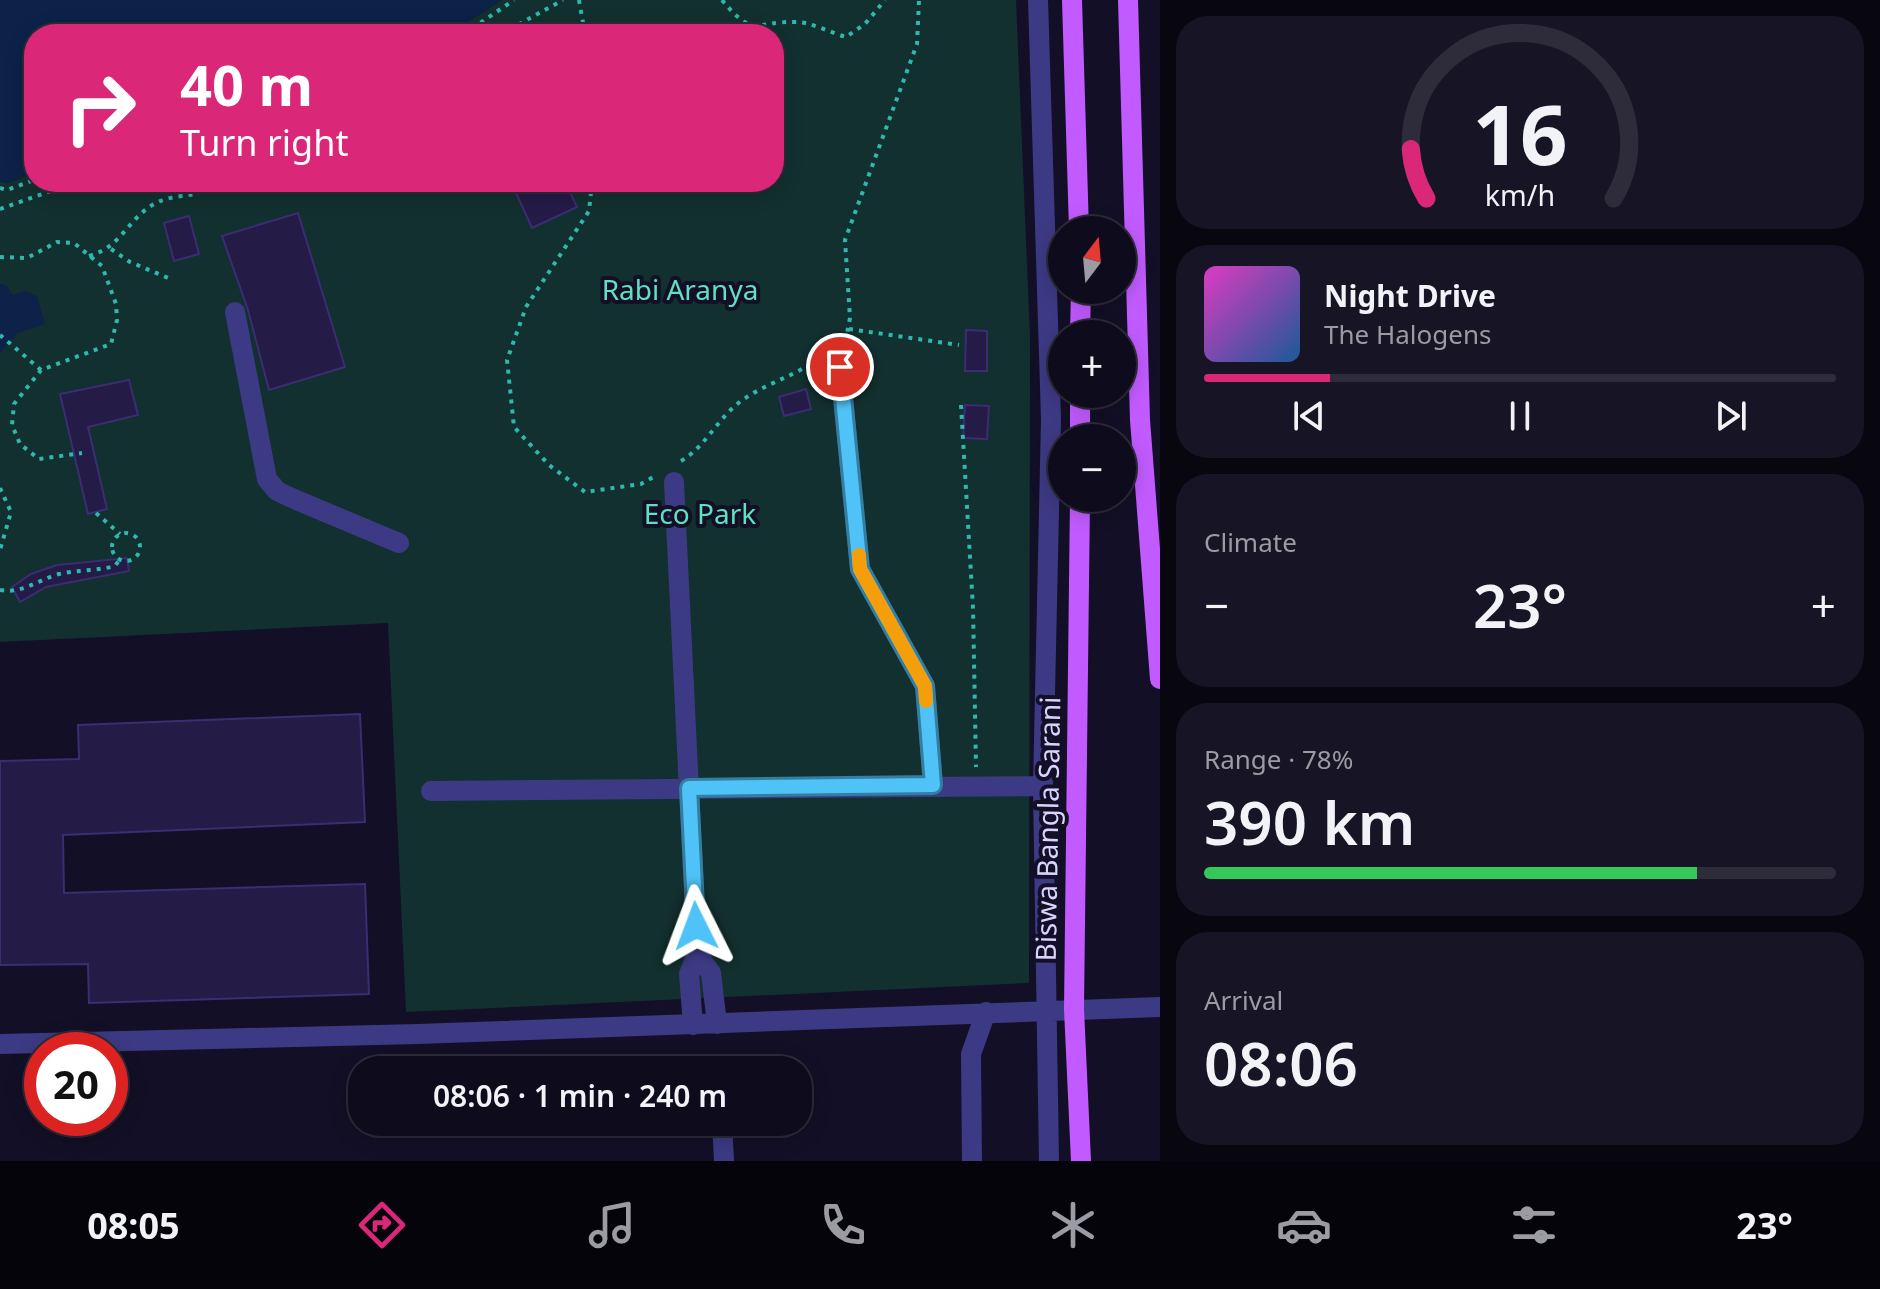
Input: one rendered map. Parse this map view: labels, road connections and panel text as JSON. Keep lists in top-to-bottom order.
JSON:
{
  "streets": {
    "main road": ["Biswa Bangla Sarani"]
  },
  "parks": ["Rabi Aranya", "Eco Park"],
  "north": "top",
  "page": {
    "turn": ["40 m", "Turn right"],
    "map_buttons": ["+", "−"],
    "song": ["Night Drive", "The Halogens"],
    "tile": [
      "Climate",
      ["Range · 78%", "390 km"],
      ["Arrival", "08:06"]
    ],
    "heat": ["−", "23°", "+"],
    "limit": "20",
    "trip": "08:06 · 1 min · 240 m",
    "tabs": ["08:05", "23°"],
    "gauge": ["16", "km/h"]
  }
}
